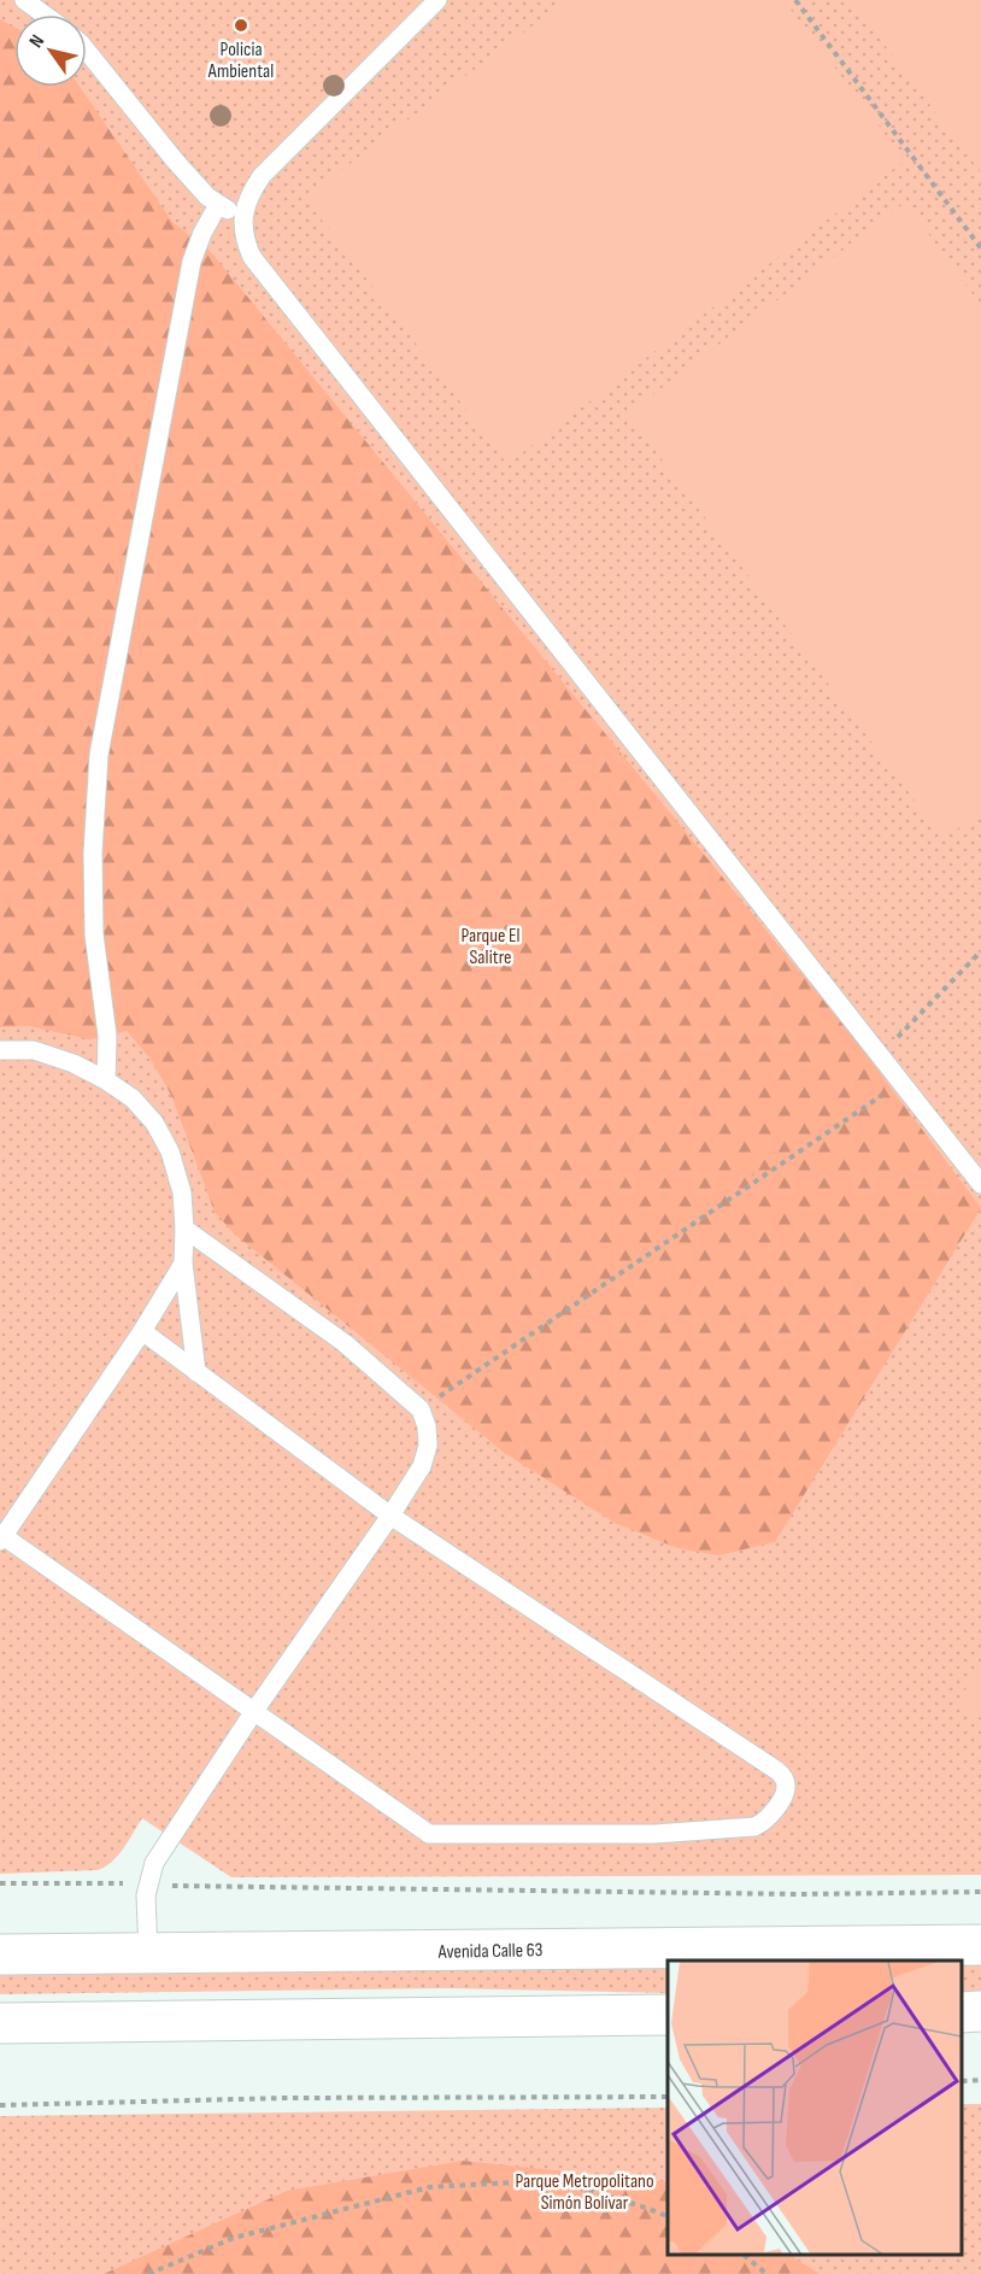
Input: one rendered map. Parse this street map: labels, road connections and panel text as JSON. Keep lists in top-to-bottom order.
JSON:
{
  "streets": {
    "main road": ["Avenida Calle 63"]
  },
  "parks": ["Parque El Salitre", "Parque Metropolitano Simón Bolívar"],
  "places": ["Policia Ambiental"],
  "north": "top left"
}
